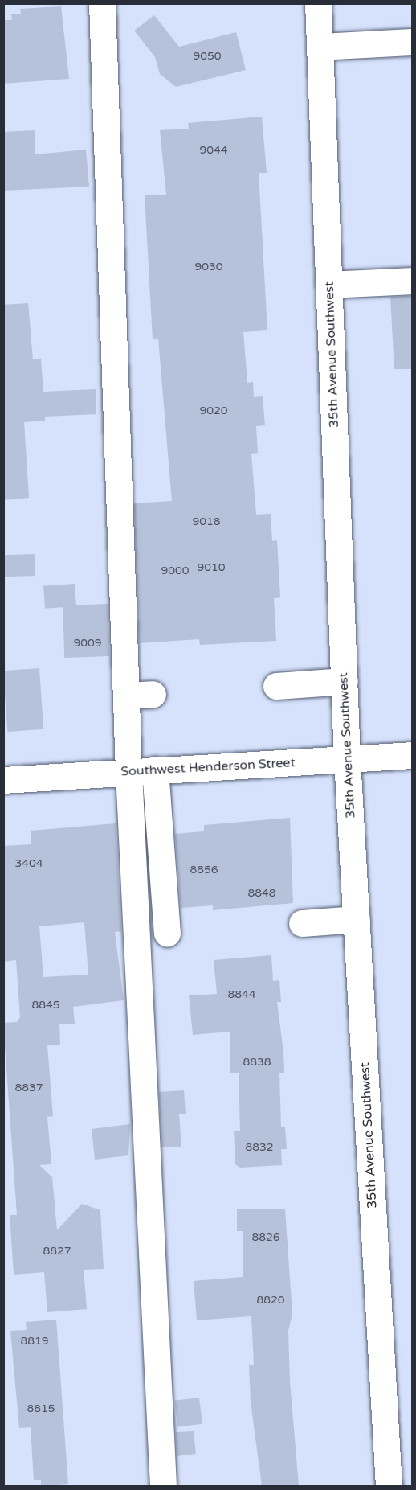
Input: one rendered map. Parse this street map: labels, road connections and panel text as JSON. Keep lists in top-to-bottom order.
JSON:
{
  "streets": {
    "main road": ["35th Avenue Southwest", "Southwest Henderson Street"]
  },
  "crossings": [
    ["35th Avenue Southwest", "Southwest Henderson Street"]
  ],
  "house_numbers": [
    "9050",
    "9044",
    "9030",
    "9020",
    "9018",
    "9010",
    "9000",
    "9009",
    "3404",
    "8856",
    "8848",
    "8844",
    "8845",
    "8838",
    "8837",
    "8832",
    "8826",
    "8827",
    "8820",
    "8819",
    "8815"
  ]
}
